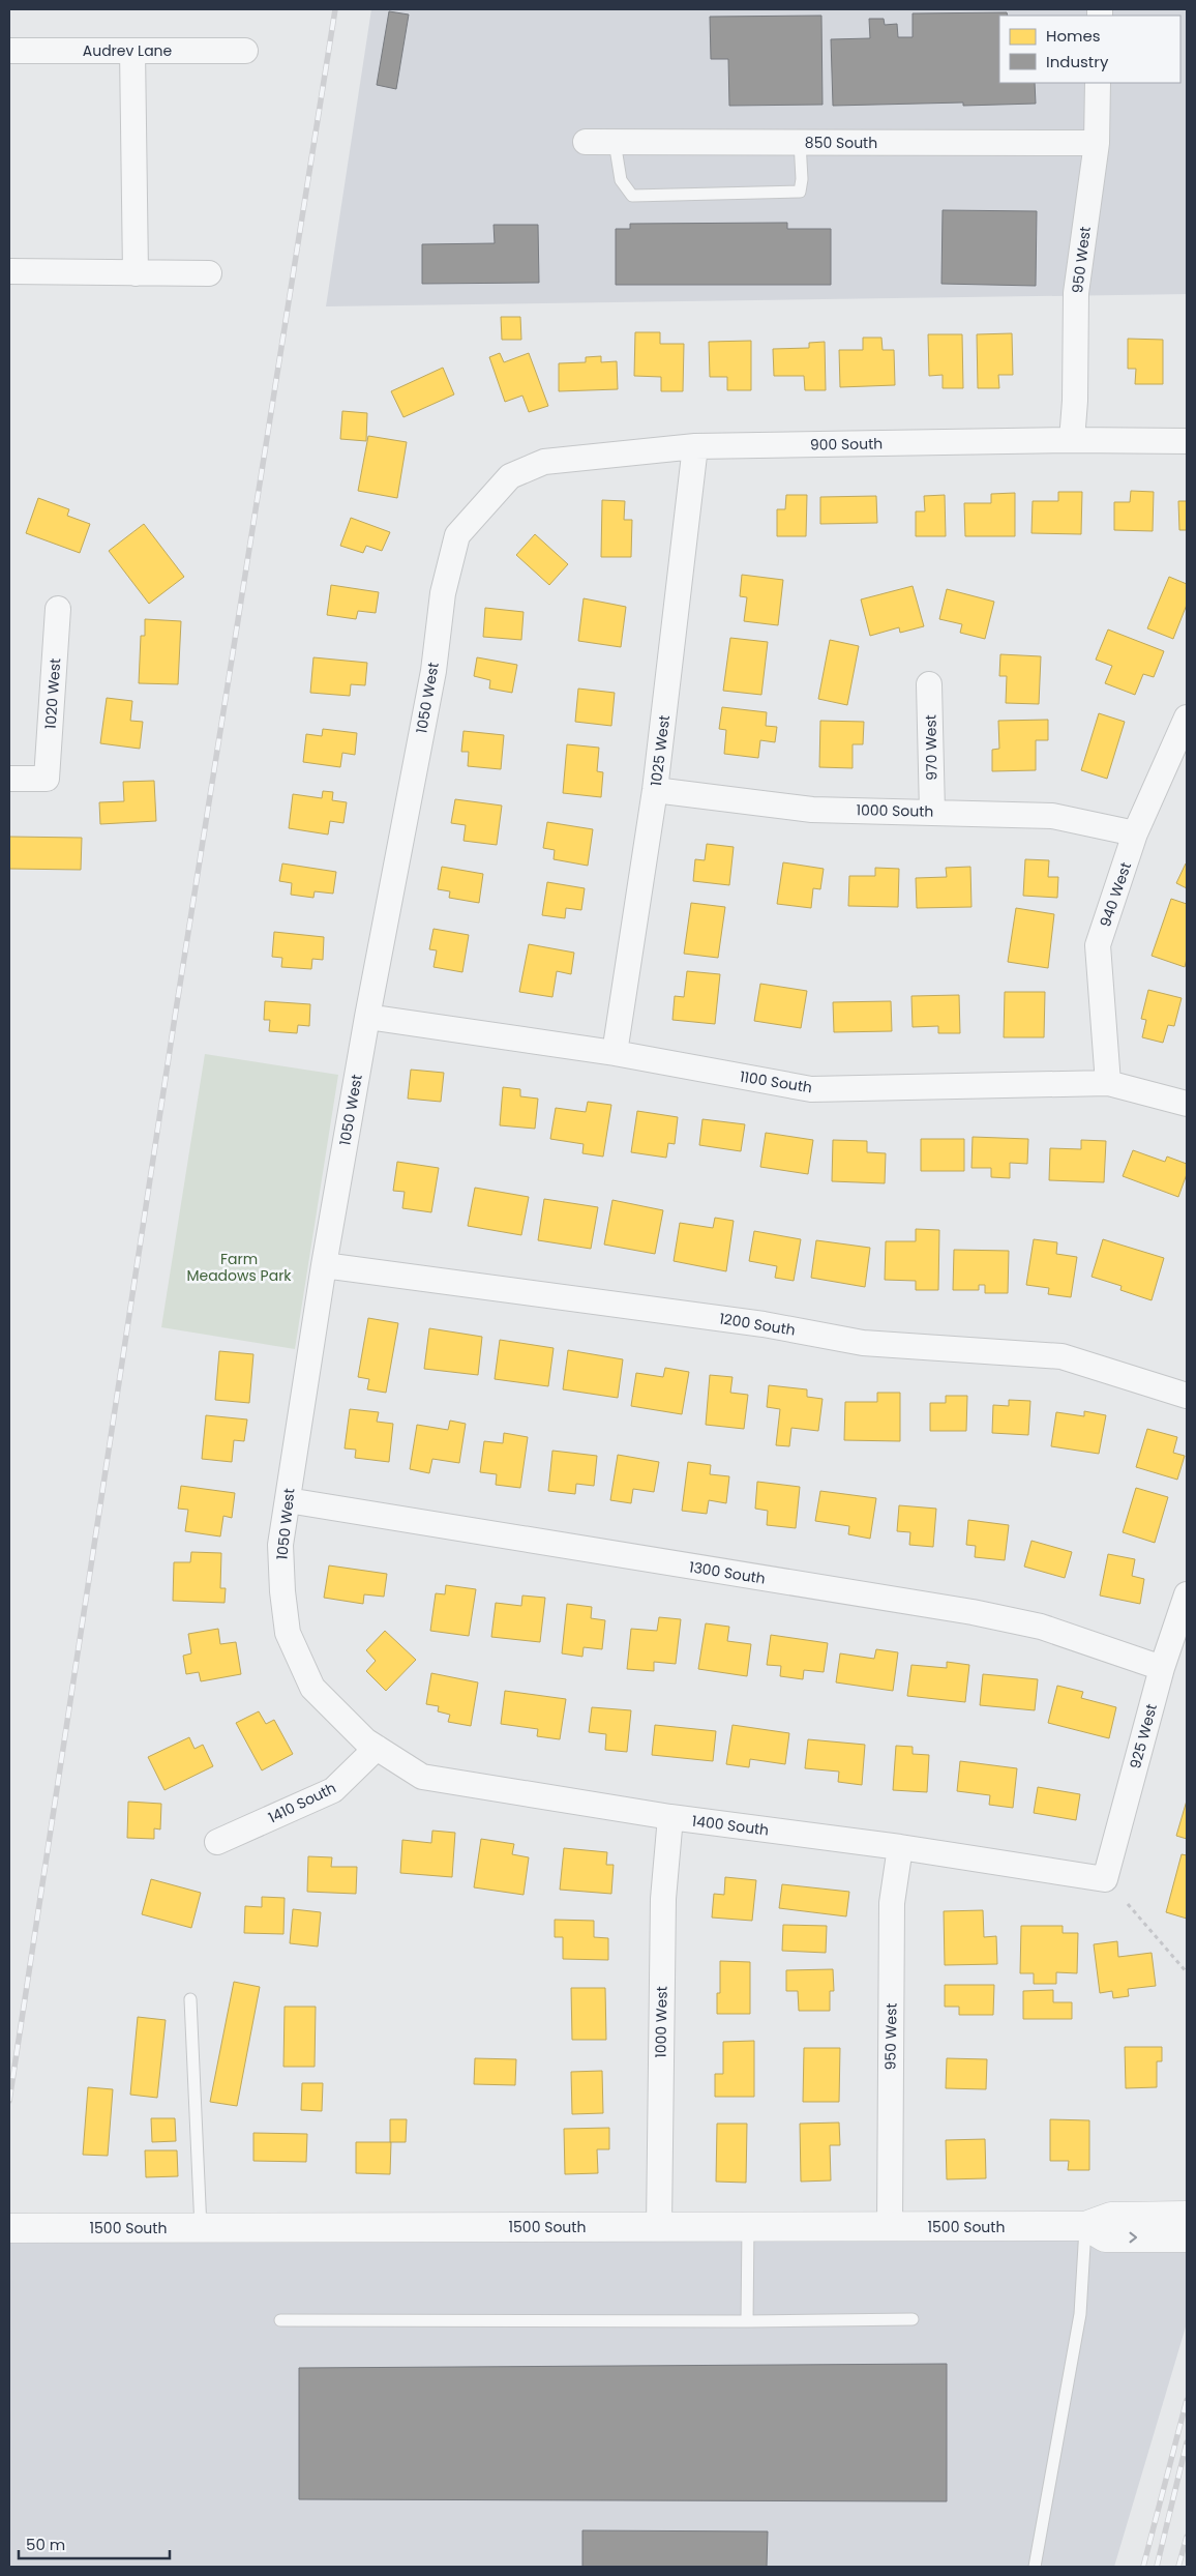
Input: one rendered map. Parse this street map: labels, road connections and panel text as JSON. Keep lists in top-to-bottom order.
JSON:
{
  "streets": {
    "street": [
      "Audrev Lane",
      "850 South",
      "950 West",
      "900 South",
      "1020 West",
      "1050 West",
      "970 West",
      "1025 West",
      "1000 South",
      "940 West",
      "1100 South",
      "1200 South",
      "1300 South",
      "925 West",
      "1410 South",
      "1400 South",
      "1000 West",
      "1500 South"
    ]
  },
  "crossings": [
    ["850 South", "950 West"],
    ["950 West", "900 South"],
    ["950 West", "1400 South"],
    ["950 West", "1500 South"],
    ["900 South", "1050 West"],
    ["900 South", "1025 West"],
    ["1050 West", "1100 South"],
    ["1050 West", "1200 South"],
    ["1050 West", "1300 South"],
    ["1050 West", "1410 South"],
    ["1050 West", "1400 South"],
    ["970 West", "1000 South"],
    ["1025 West", "1000 South"],
    ["1025 West", "1100 South"],
    ["1000 South", "940 West"],
    ["940 West", "1100 South"],
    ["1300 South", "925 West"],
    ["925 West", "1400 South"],
    ["1410 South", "1400 South"],
    ["1400 South", "1000 West"],
    ["1000 West", "1500 South"]
  ],
  "parks": ["Farm Meadows Park"],
  "legend": ["Homes", "Industry"],
  "scale_bar": "50 m"
}
